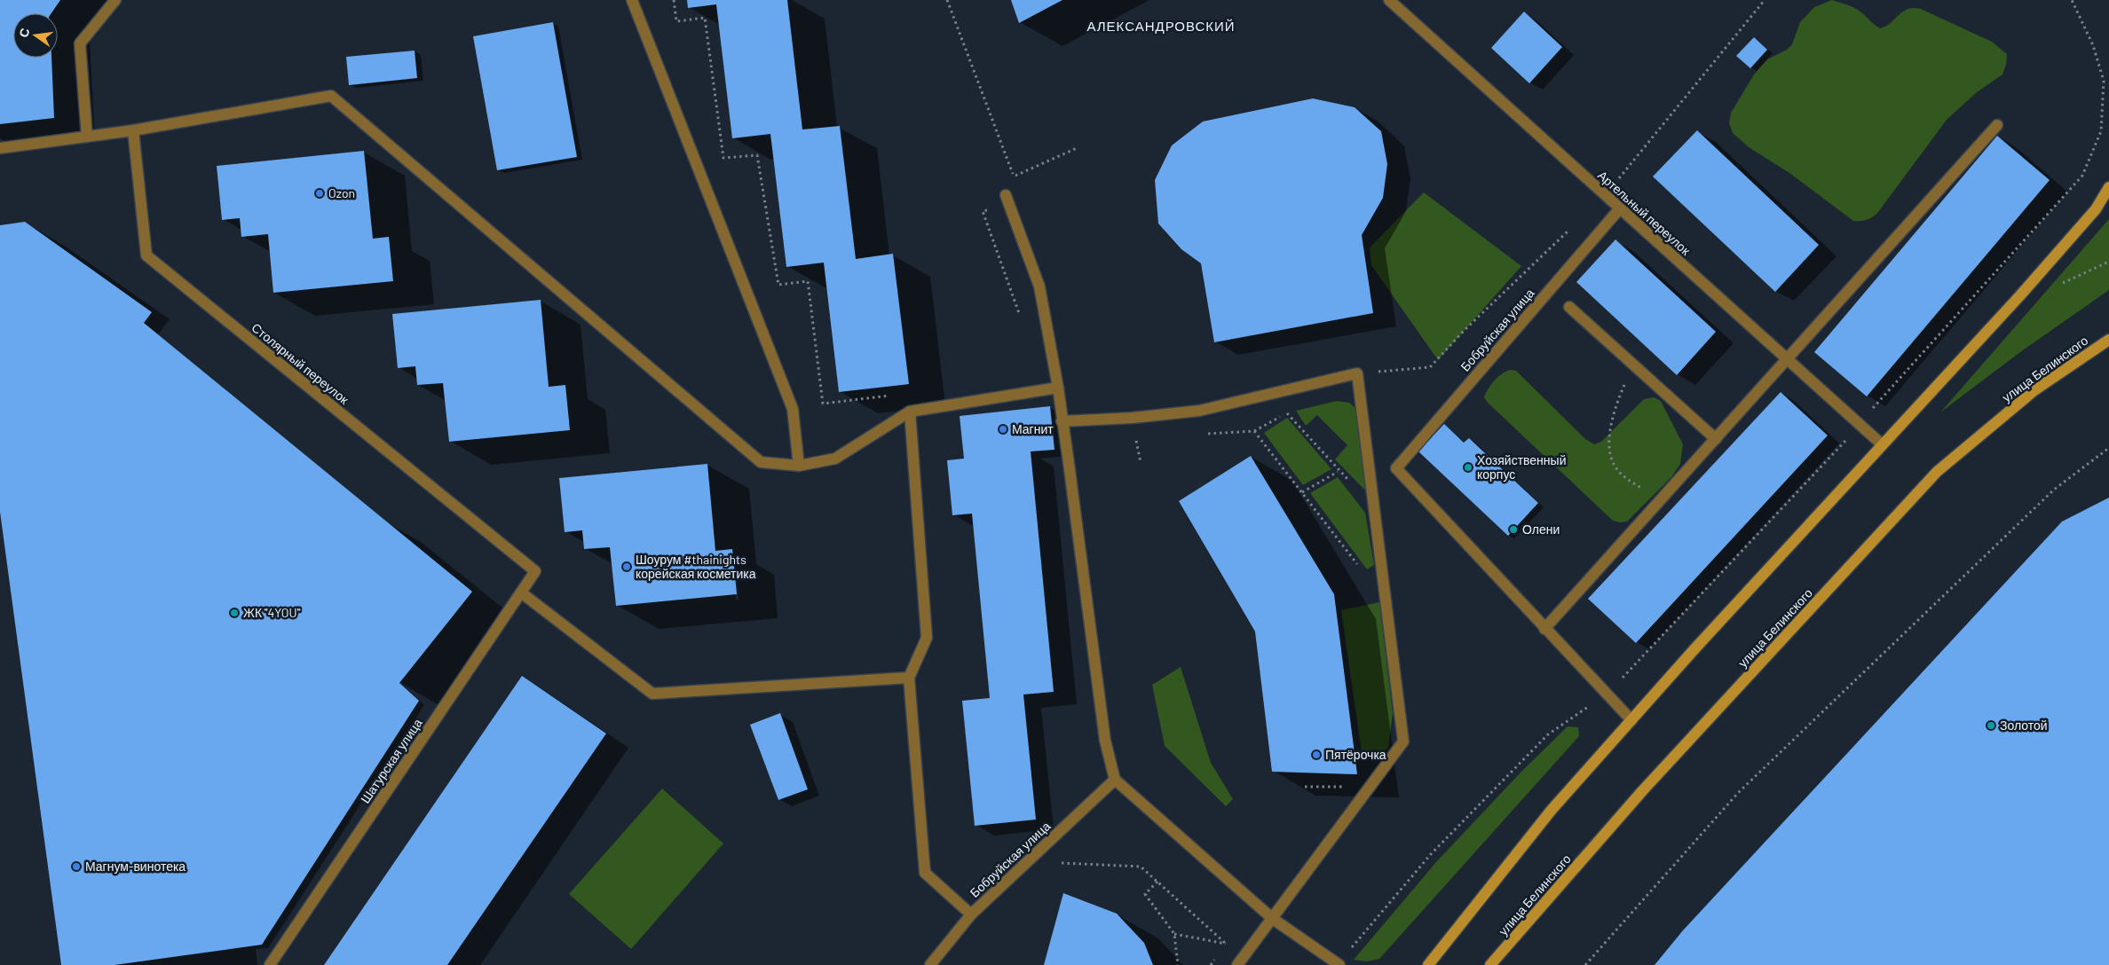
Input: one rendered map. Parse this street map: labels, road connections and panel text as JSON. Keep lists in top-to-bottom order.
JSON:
{
  "streets": {
    "main road": ["улица Белинского"],
    "street": [
      "Артельный переулок",
      "Бобруйская улица",
      "Столярный переулок",
      "Шатурская улица"
    ]
  },
  "crossings": [
    ["Артельный переулок", "Бобруйская улица"],
    ["Столярный переулок", "Шатурская улица"]
  ],
  "districts": ["АЛЕКСАНДРОВСКИЙ"],
  "places": [
    "Ozon",
    "Магнит",
    "Хозяйственный корпус",
    "Олени",
    "Шоурум #thainights корейская косметика",
    "ЖК \"4YOU\"",
    "Золотой",
    "Пятёрочка",
    "Магнум-винотека"
  ],
  "north": "left"
}
